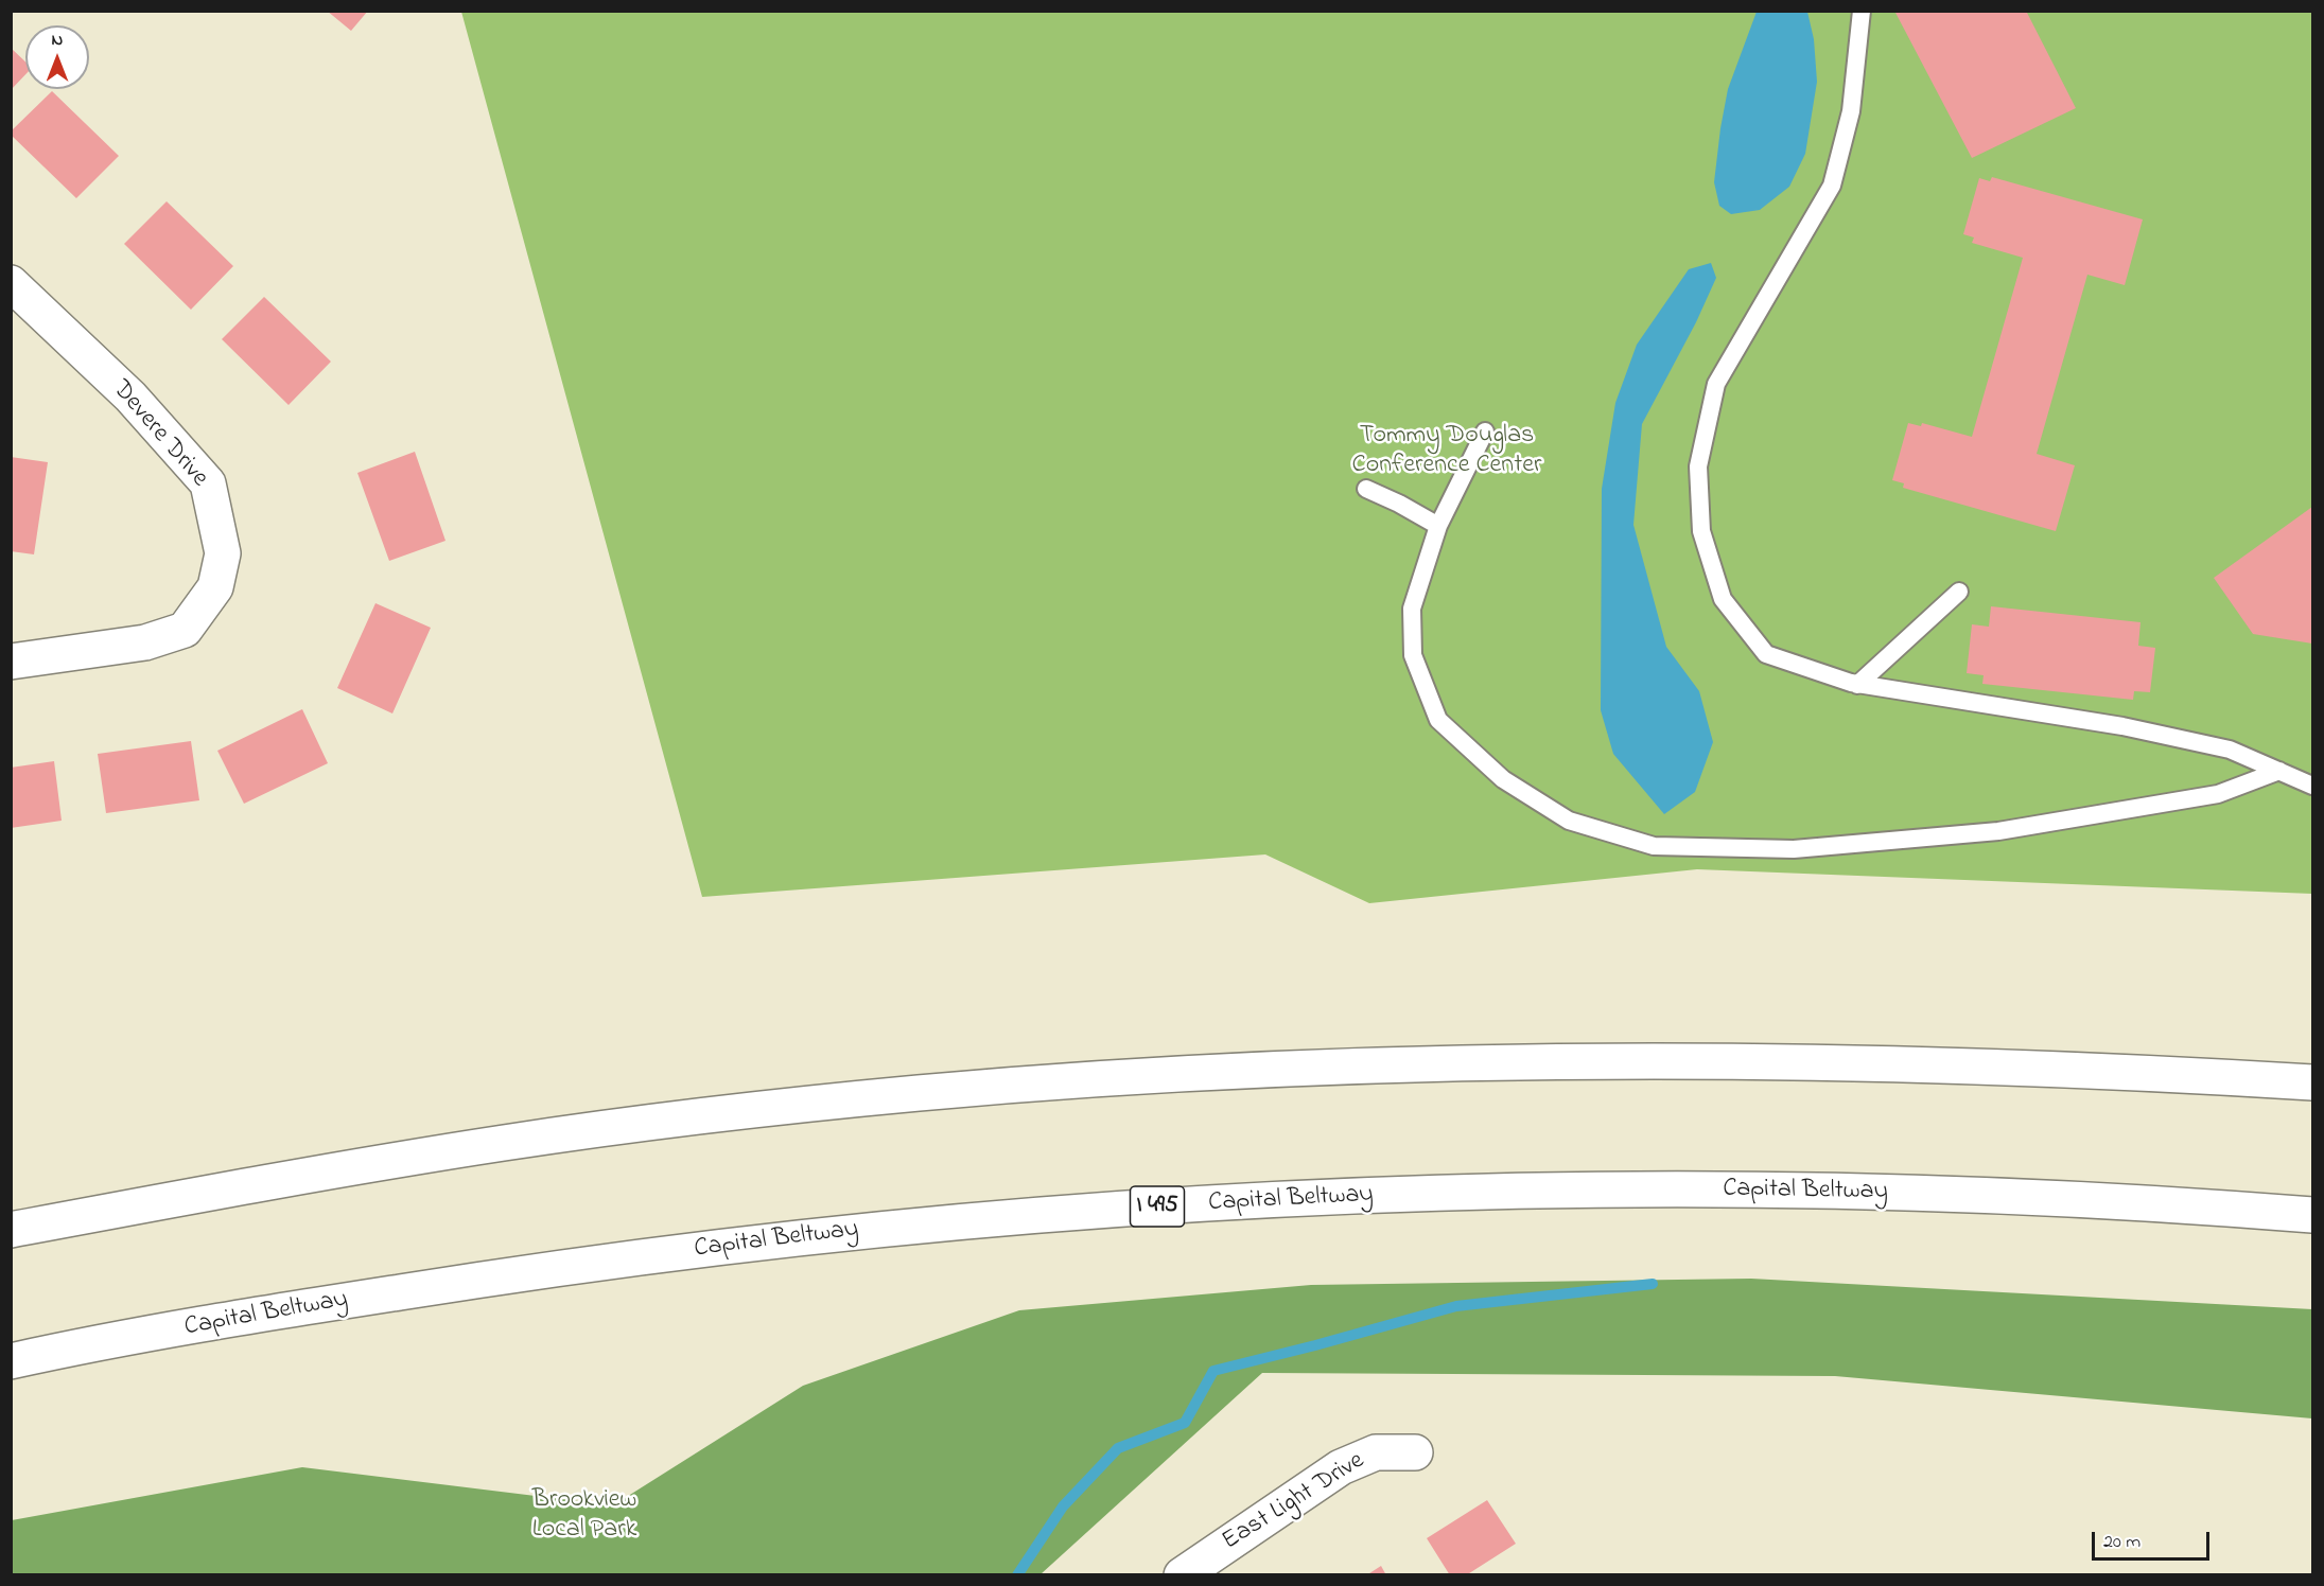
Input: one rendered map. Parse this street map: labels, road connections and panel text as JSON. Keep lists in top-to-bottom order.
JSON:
{
  "streets": {
    "main road": [
      "Devere Drive",
      "Capital Beltway",
      "I 495",
      "East Light Drive"
    ]
  },
  "parks": ["Tommy Douglas Conference Center", "Brookview Local Park"],
  "scale_bar": "20 m",
  "north": "top"
}
